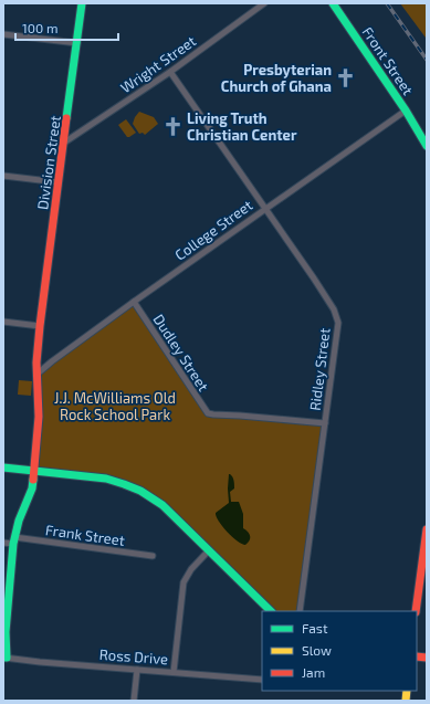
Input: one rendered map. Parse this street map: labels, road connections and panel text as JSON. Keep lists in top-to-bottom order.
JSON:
{
  "streets": {
    "street": [
      "Front Street",
      "Wright Street",
      "Division Street",
      "College Street",
      "Dudley Street",
      "Ridley Street",
      "Frank Street",
      "Ross Drive"
    ]
  },
  "crossings": [
    ["Front Street", "College Street"],
    ["Wright Street", "Division Street"],
    ["Wright Street", "Ridley Street"],
    ["College Street", "Dudley Street"],
    ["College Street", "Ridley Street"],
    ["Dudley Street", "Ridley Street"]
  ],
  "parks": ["J.J. McWilliams Old Rock School Park"],
  "places": {
    "church": ["Presbyterian Church of Ghana", "Living Truth Christian Center"]
  },
  "legend": ["Fast", "Slow", "Jam"],
  "scale_bar": "100 m"
}
